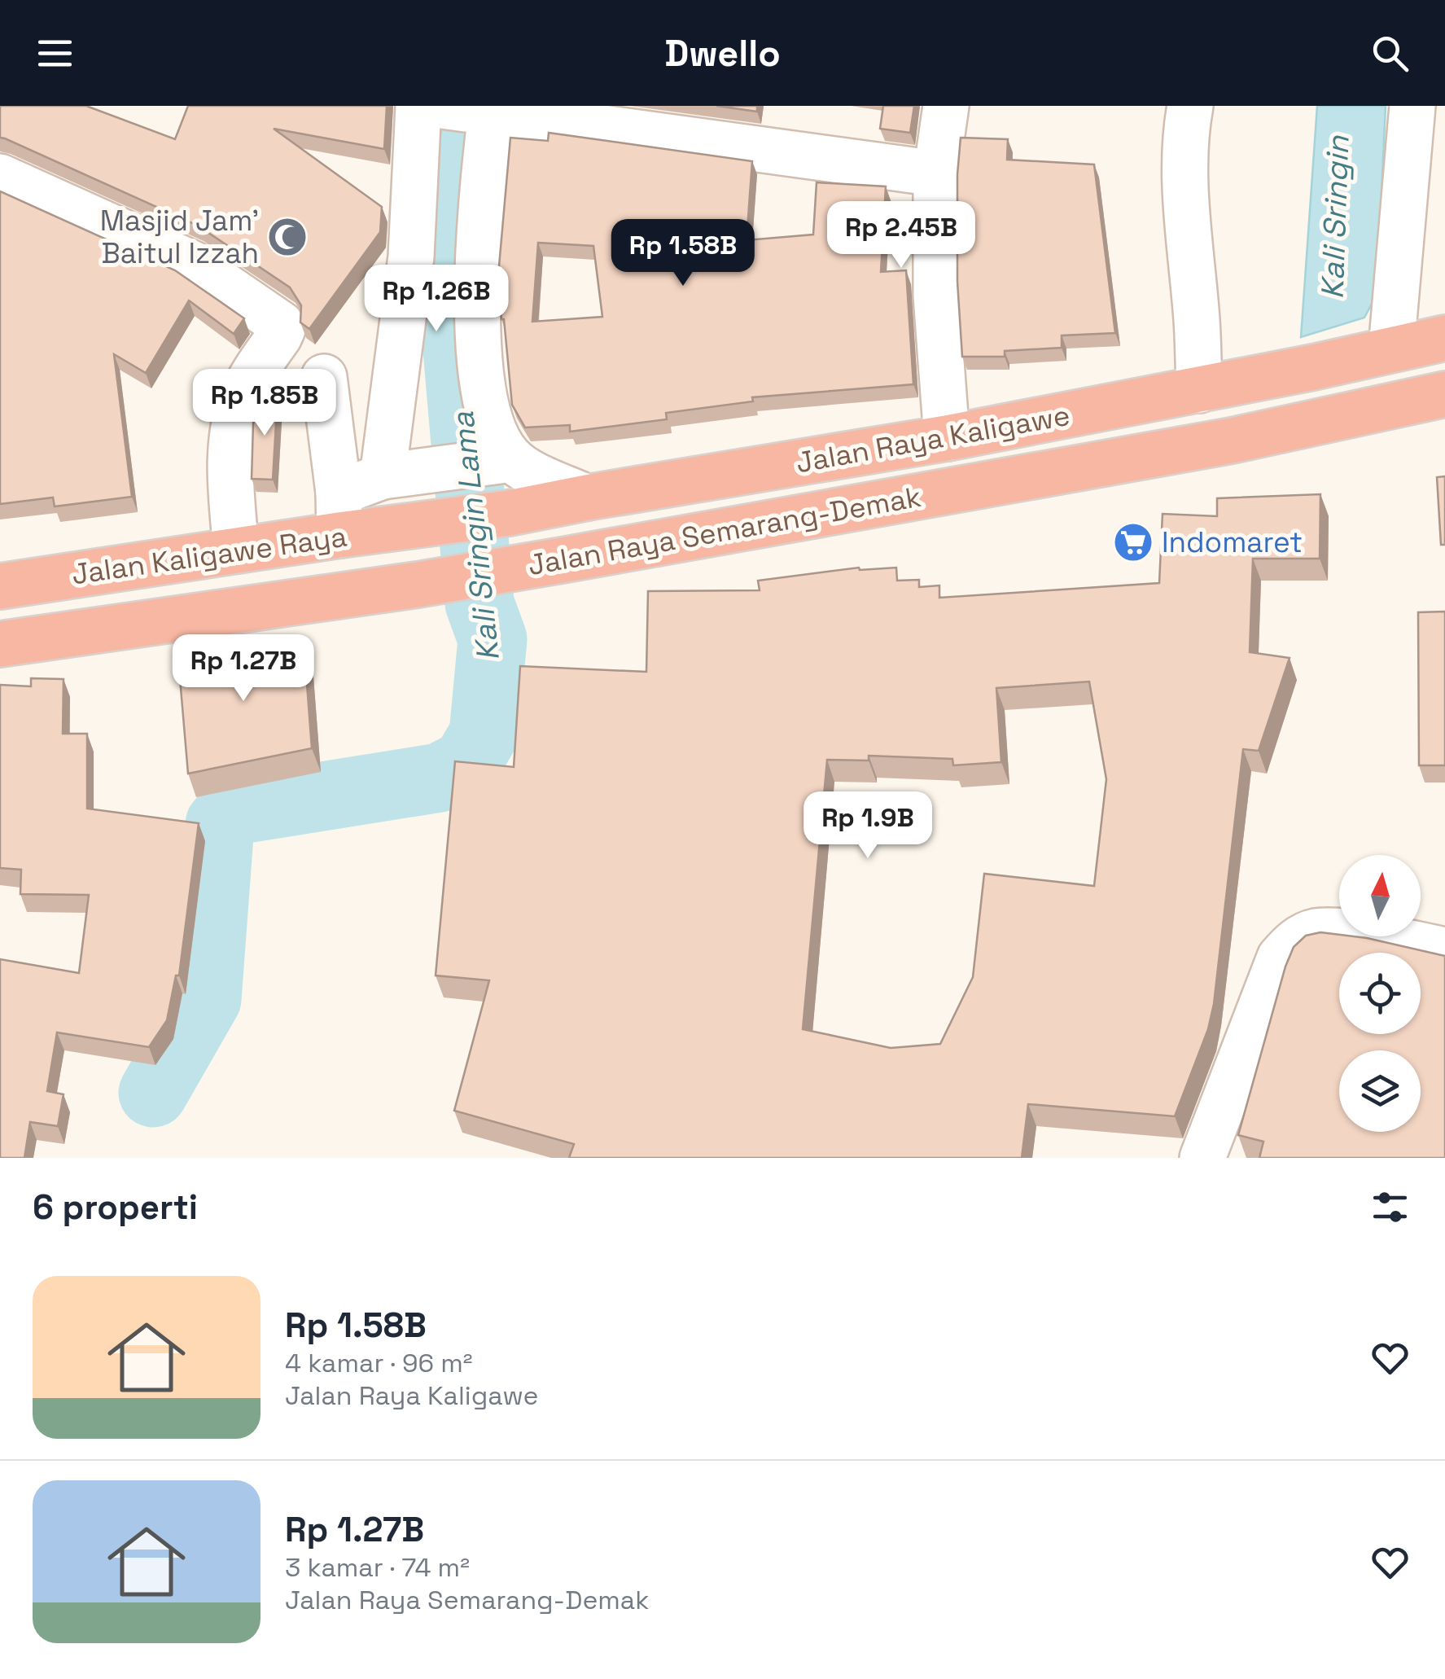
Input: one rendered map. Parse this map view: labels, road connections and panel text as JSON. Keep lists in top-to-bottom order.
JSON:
{
  "streets": {
    "highway": ["Jalan Raya Kaligawe", "Jalan Raya Semarang-Demak", "Jalan Kaligawe Raya"]
  },
  "crossings": [
    ["Jalan Raya Kaligawe", "Jalan Kaligawe Raya"]
  ],
  "water": ["Kali Sringin", "Kali Sringin Lama"],
  "places": {
    "mosque": ["Masjid Jam' Baitul Izzah"],
    "supermarket": ["Indomaret"]
  },
  "north": "top",
  "page": {
    "header": "Dwello",
    "price": [
      "Rp 2.45B",
      "Rp 1.58B",
      "Rp 1.26B",
      "Rp 1.85B",
      "Rp 1.27B",
      "Rp 1.9B"
    ],
    "heading": "6 properti",
    "list": [
      {
        "name": "Rp 1.58B",
        "note": "4 kamar · 96 m² · Jalan Raya Kaligawe"
      },
      {
        "name": "Rp 1.27B",
        "note": "3 kamar · 74 m² · Jalan Raya Semarang-Demak"
      }
    ]
  }
}
